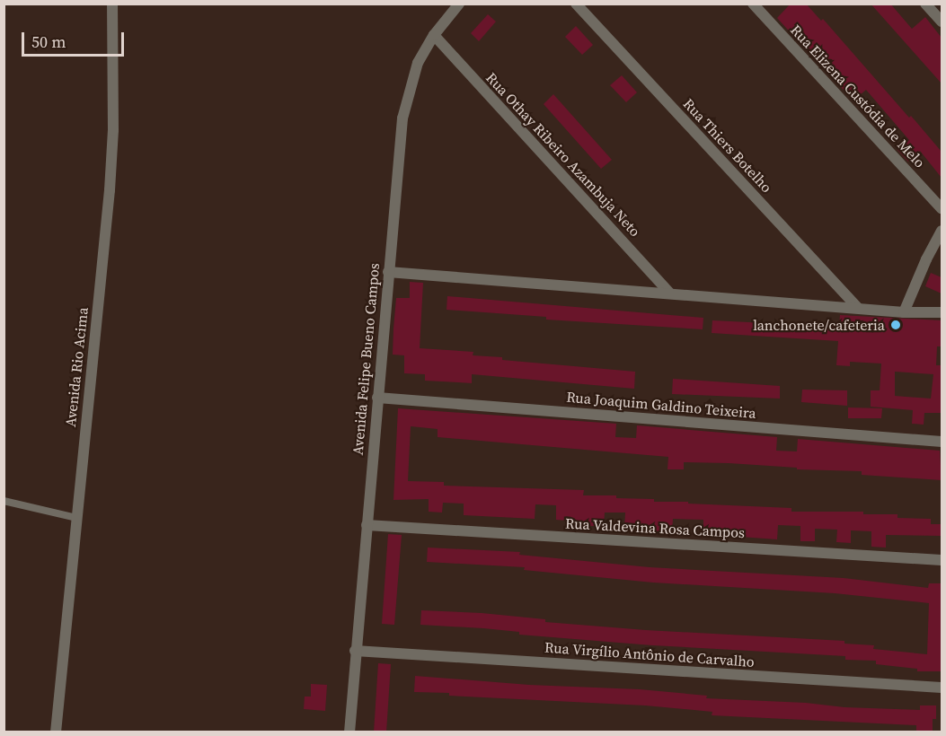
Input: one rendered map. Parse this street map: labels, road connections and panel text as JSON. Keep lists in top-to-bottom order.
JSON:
{
  "streets": {
    "street": [
      "Rua Elizena Custódia de Melo",
      "Rua Thiers Botelho",
      "Rua Othay Ribeiro Azambuja Neto",
      "Avenida Felipe Bueno Campos",
      "Avenida Rio Acima",
      "Rua Joaquim Galdino Teixeira",
      "Rua Valdevina Rosa Campos",
      "Rua Virgílio Antônio de Carvalho"
    ]
  },
  "crossings": [
    ["Rua Othay Ribeiro Azambuja Neto", "Avenida Felipe Bueno Campos"],
    ["Avenida Felipe Bueno Campos", "Rua Joaquim Galdino Teixeira"],
    ["Avenida Felipe Bueno Campos", "Rua Valdevina Rosa Campos"],
    ["Avenida Felipe Bueno Campos", "Rua Virgílio Antônio de Carvalho"]
  ],
  "places": ["lanchonete/cafeteria"],
  "scale_bar": "50 m"
}
